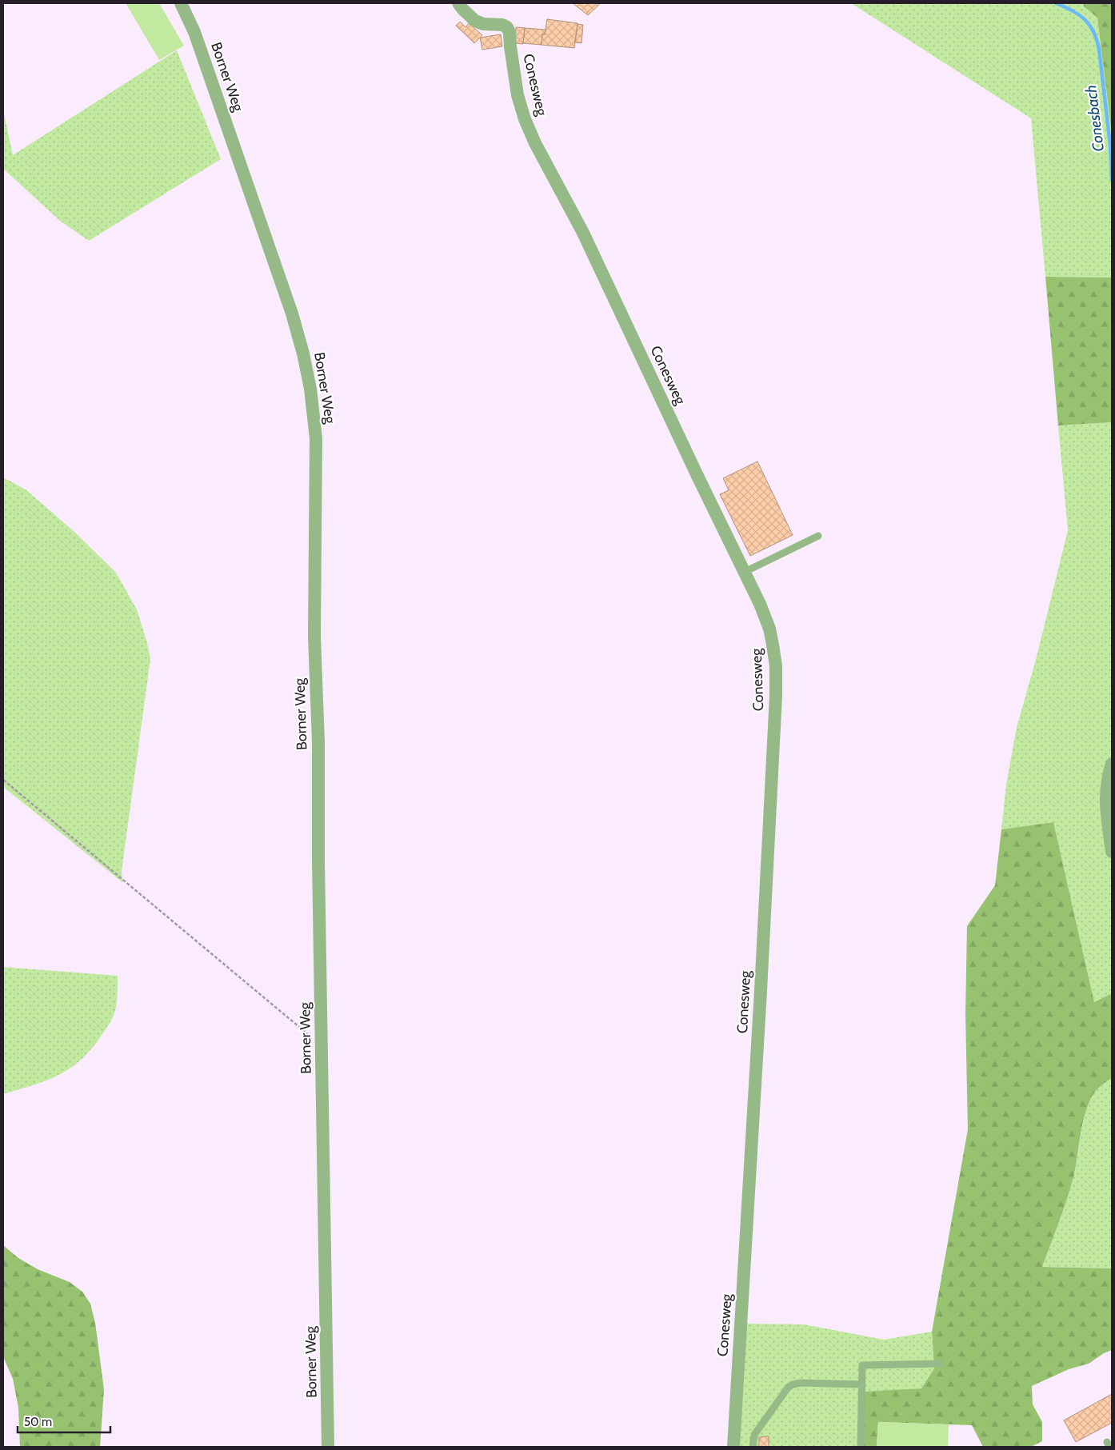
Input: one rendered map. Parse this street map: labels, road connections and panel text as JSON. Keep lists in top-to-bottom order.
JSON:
{
  "streets": {
    "street": ["Borner Weg", "Conesweg"]
  },
  "water": ["Conesbach"],
  "scale_bar": "50 m"
}
